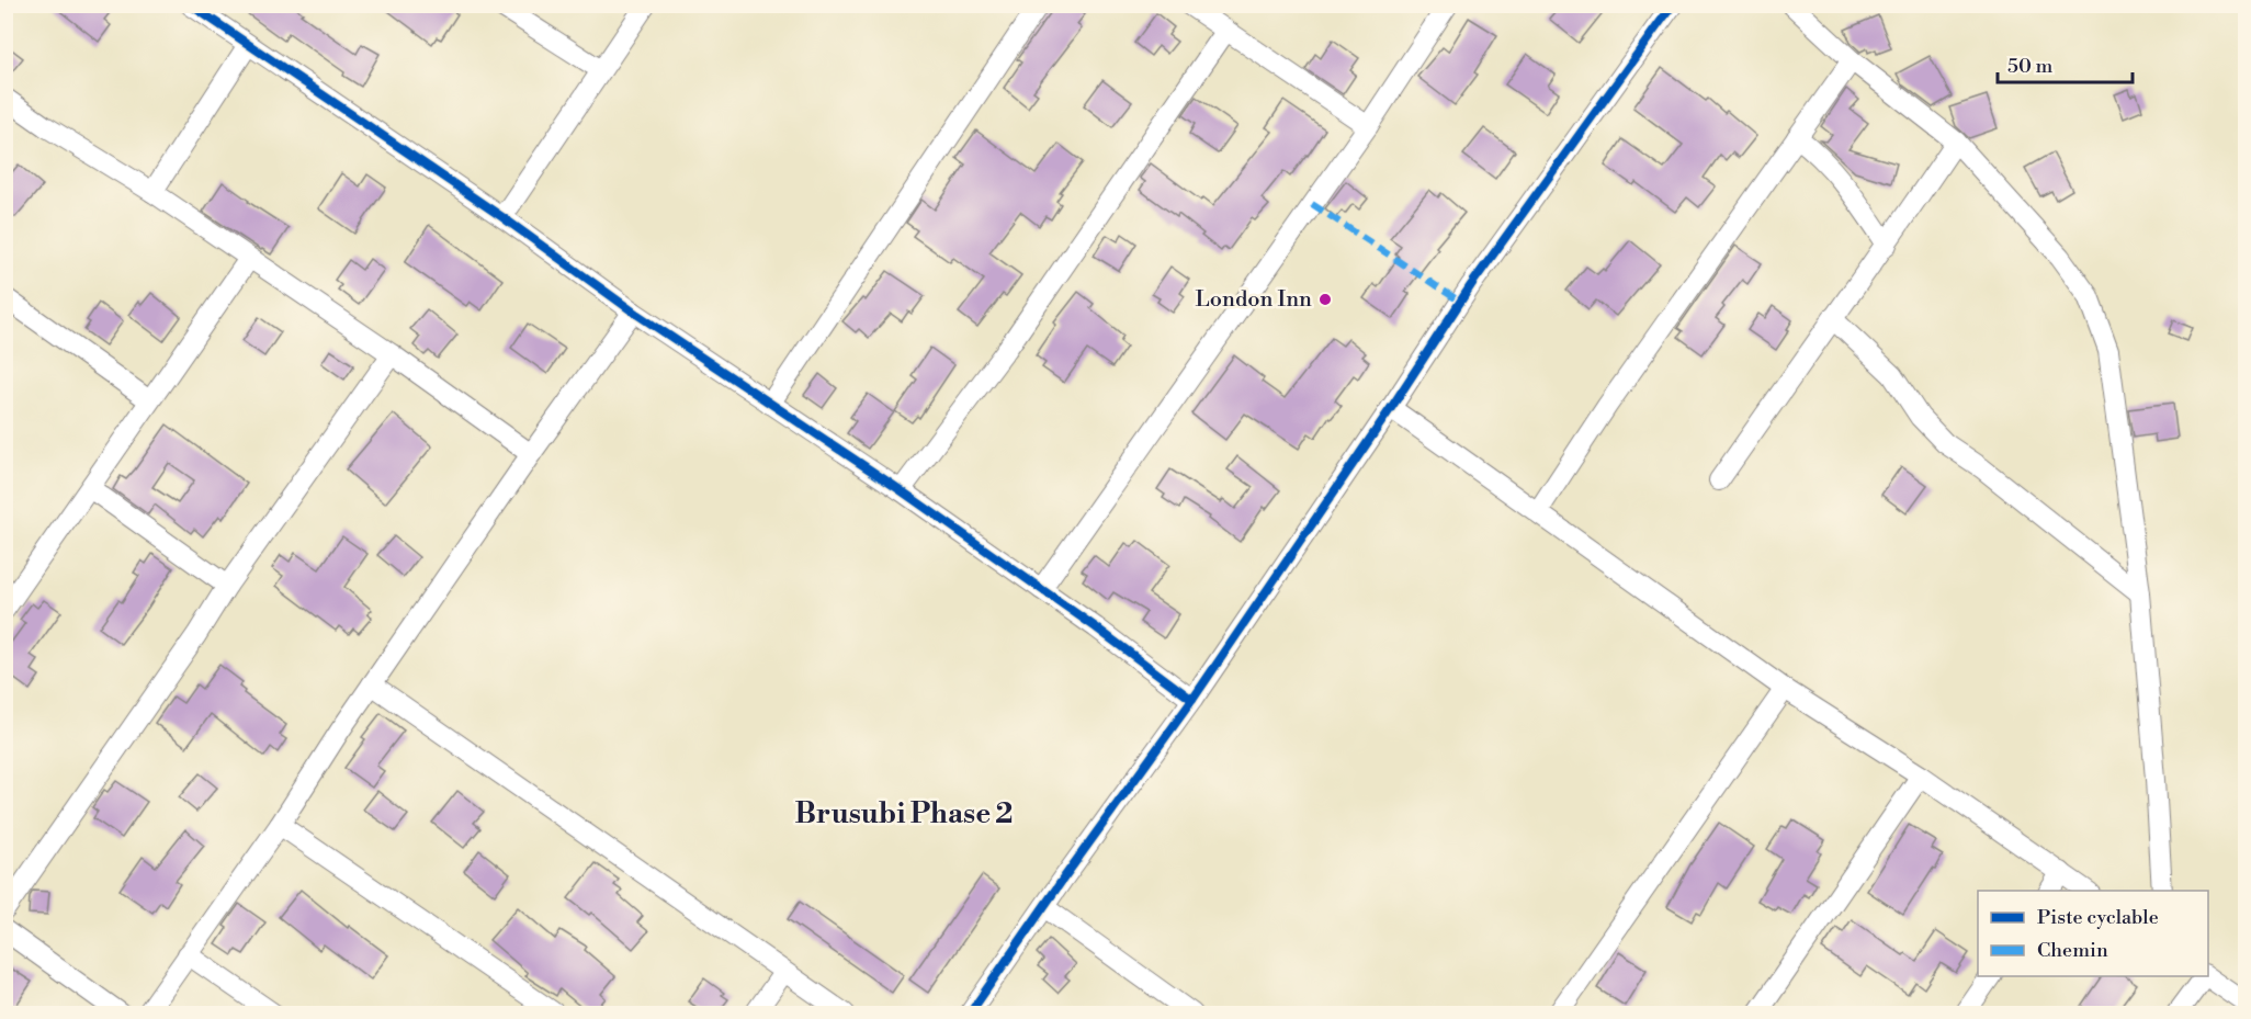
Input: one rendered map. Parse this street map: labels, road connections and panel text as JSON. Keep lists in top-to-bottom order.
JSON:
{
  "districts": ["Brusubi Phase 2"],
  "places": ["London Inn"],
  "legend": ["Piste cyclable", "Chemin"],
  "scale_bar": "50 m"
}
